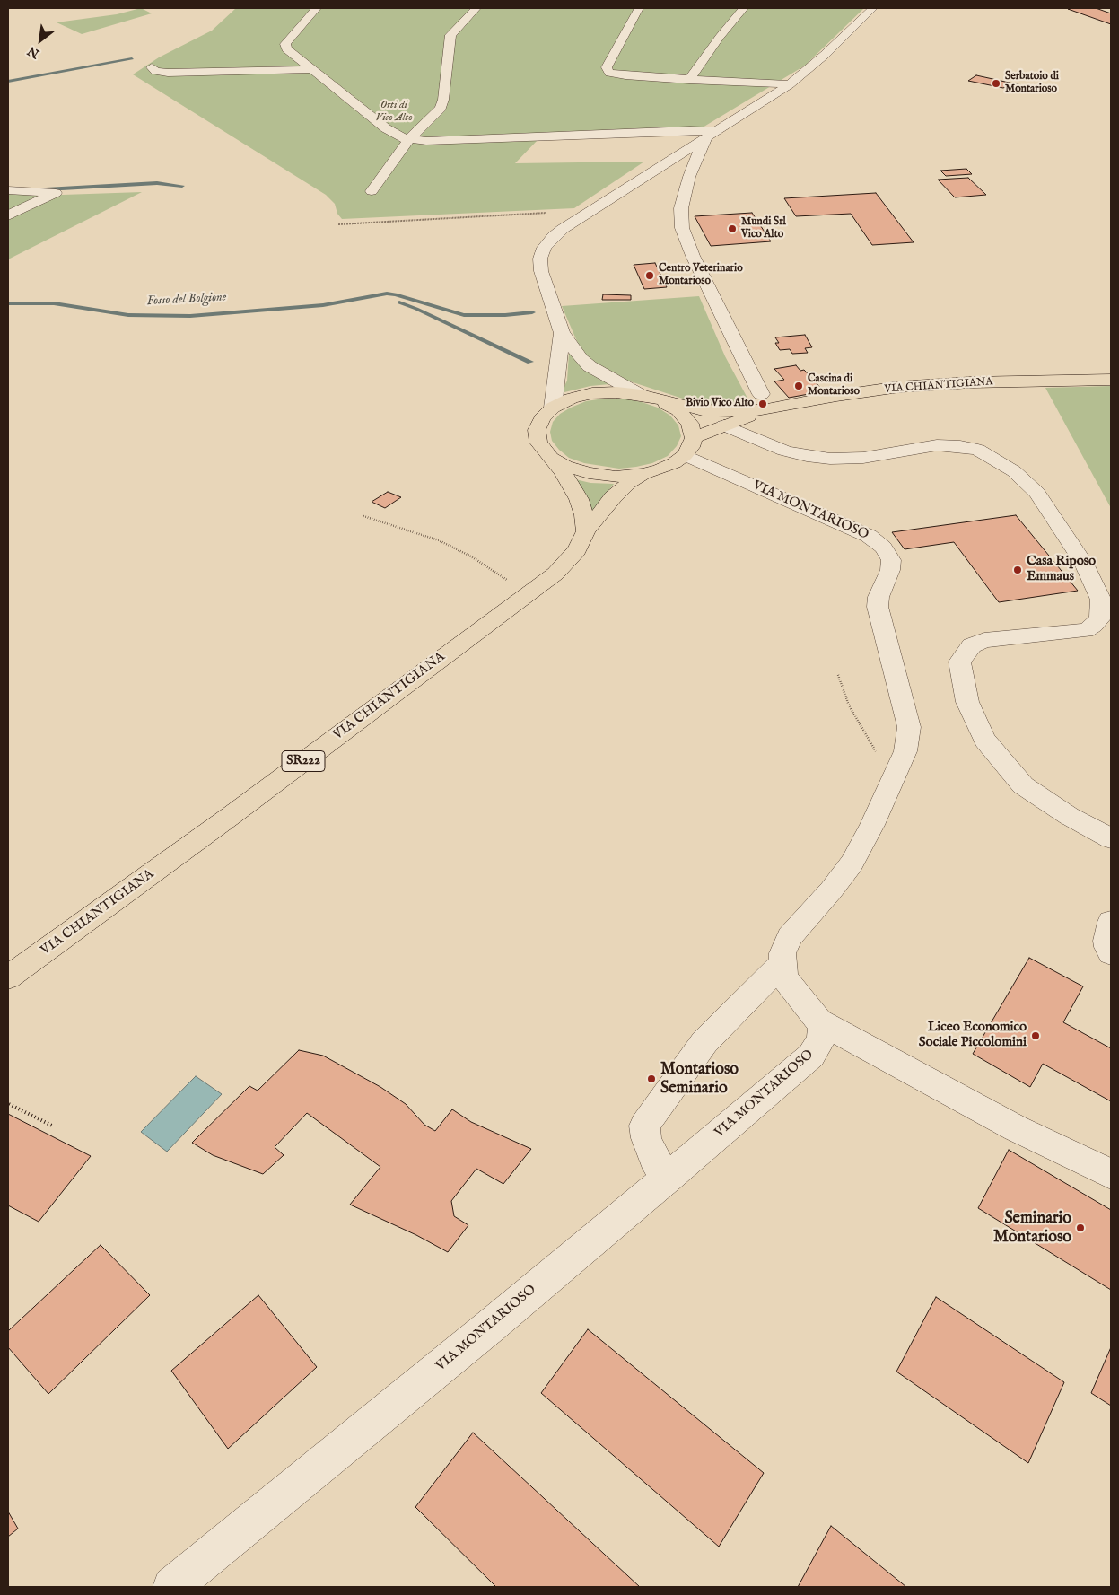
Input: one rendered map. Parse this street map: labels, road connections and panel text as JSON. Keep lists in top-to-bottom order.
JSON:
{
  "streets": {
    "main road": ["VIA CHIANTIGIANA", "SR222"],
    "street": ["VIA MONTARIOSO"]
  },
  "crossings": [
    ["VIA CHIANTIGIANA", "VIA MONTARIOSO"]
  ],
  "water": ["Fosso del Bolgione"],
  "parks": ["Orti di Vico Alto"],
  "places": [
    "Serbatoio di Montarioso",
    "Mundi Srl Vico Alto",
    "Centro Veterinario Montarioso",
    "Cascina di Montarioso",
    "Bivio Vico Alto",
    "Casa Riposo Emmaus",
    "Liceo Economico Sociale Piccolomini",
    "Montarioso Seminario",
    "Seminario Montarioso"
  ],
  "north": "bottom left"
}
